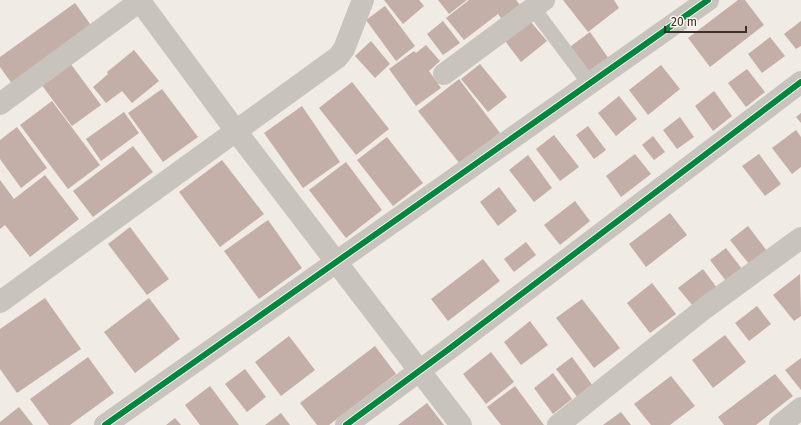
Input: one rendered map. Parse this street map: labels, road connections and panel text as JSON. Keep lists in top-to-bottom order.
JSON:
{
  "scale_bar": "20 m"
}
